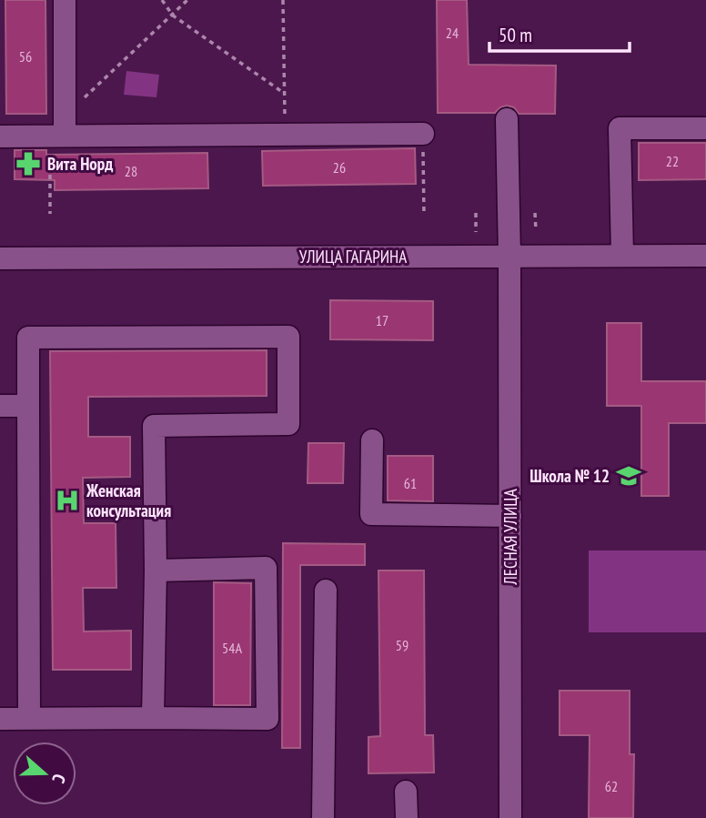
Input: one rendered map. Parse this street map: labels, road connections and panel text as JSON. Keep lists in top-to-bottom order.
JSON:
{
  "streets": {
    "street": ["УЛИЦА ГАГАРИНА", "ЛЕСНАЯ УЛИЦА"]
  },
  "crossings": [
    ["УЛИЦА ГАГАРИНА", "ЛЕСНАЯ УЛИЦА"]
  ],
  "places": {
    "pharmacy": ["Вита Норд"],
    "school or university": ["Школа № 12"],
    "hospital": ["Женская консультация"]
  },
  "house_numbers": [
    "24",
    "56",
    "22",
    "26",
    "28",
    "17",
    "61",
    "59",
    "54А",
    "62"
  ],
  "scale_bar": "50 m",
  "north": "right"
}
